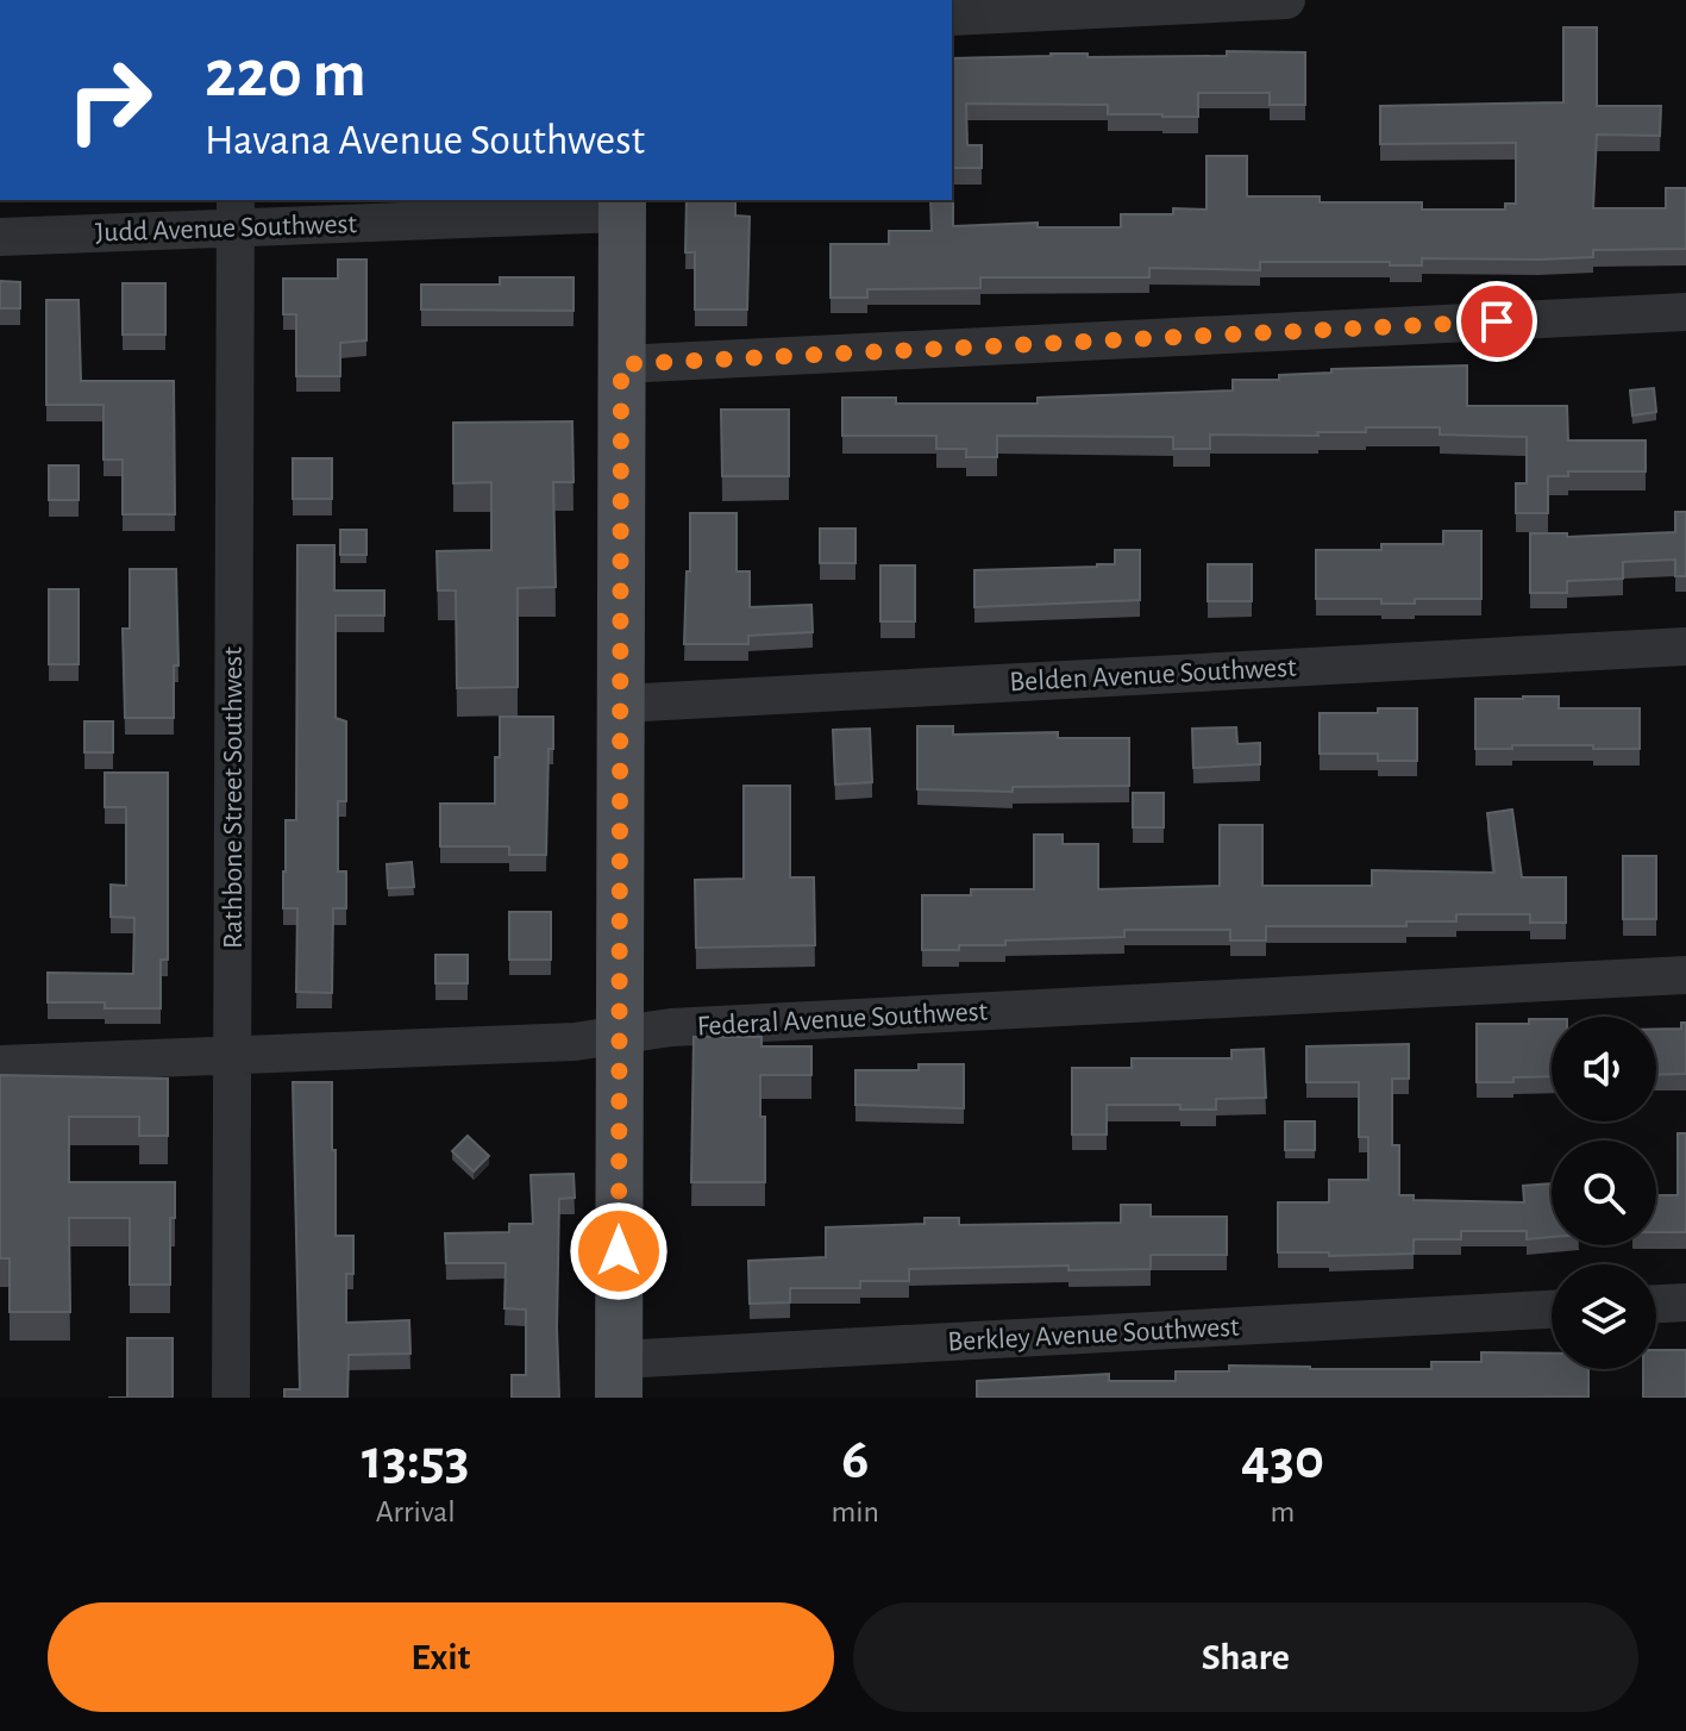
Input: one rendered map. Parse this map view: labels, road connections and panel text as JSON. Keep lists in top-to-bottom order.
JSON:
{
  "streets": {
    "street": [
      "Judd Avenue Southwest",
      "Belden Avenue Southwest",
      "Rathbone Street Southwest",
      "Federal Avenue Southwest",
      "Berkley Avenue Southwest"
    ]
  },
  "crossings": [
    ["Judd Avenue Southwest", "Rathbone Street Southwest"],
    ["Rathbone Street Southwest", "Federal Avenue Southwest"]
  ],
  "page": {
    "turn": ["220 m", "Havana Avenue Southwest"],
    "eta": [
      "13:53",
      "Arrival",
      "6",
      "min",
      "430",
      "m"
    ],
    "buttons": ["Exit", "Share"]
  }
}
